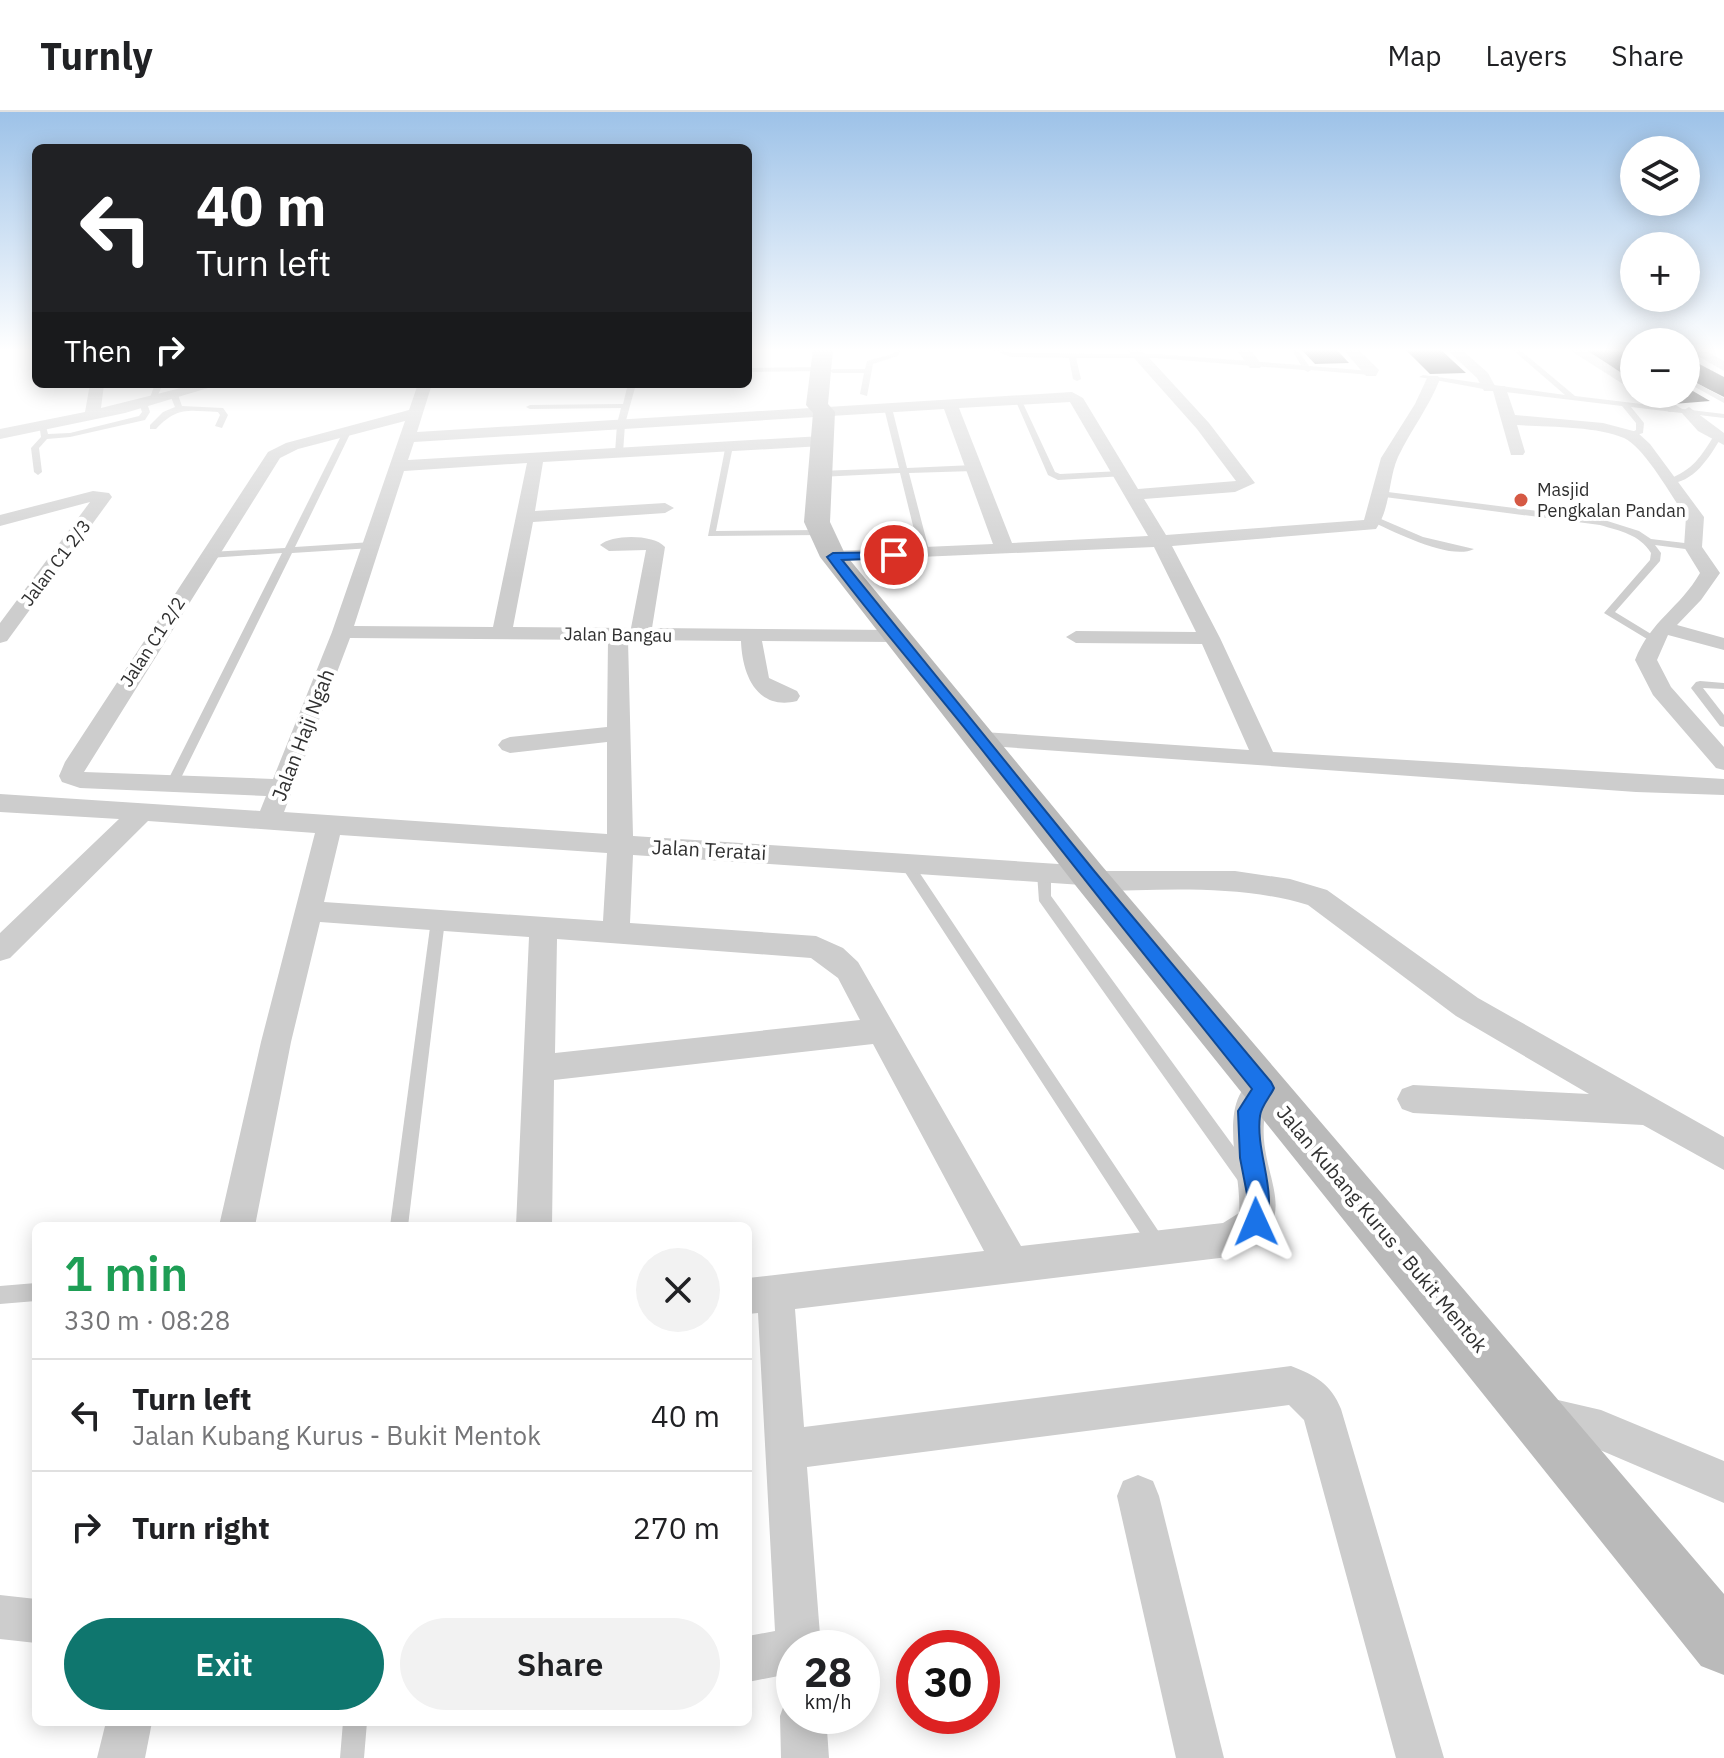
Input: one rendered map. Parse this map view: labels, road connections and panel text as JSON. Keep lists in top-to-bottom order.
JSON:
{
  "streets": {
    "main road": ["Jalan Kubang Kurus - Bukit Mentok"],
    "street": [
      "Jalan C1 2/3",
      "Jalan Bangau",
      "Jalan C1 2/2",
      "Jalan Haji Ngah",
      "Jalan Teratai"
    ]
  },
  "crossings": [
    ["Jalan Bangau", "Jalan Haji Ngah"],
    ["Jalan Bangau", "Jalan Kubang Kurus - Bukit Mentok"],
    ["Jalan C1 2/2", "Jalan Haji Ngah"],
    ["Jalan Haji Ngah", "Jalan Teratai"],
    ["Jalan Teratai", "Jalan Kubang Kurus - Bukit Mentok"]
  ],
  "places": ["Masjid Pengkalan Pandan"],
  "page": {
    "header": "Turnly",
    "nav": ["Map", "Layers", "Share"],
    "map_buttons": ["+", "−"],
    "turn": ["40 m", "Turn left"],
    "then": "Then",
    "heading": ["1 min", "330 m · 08:28"],
    "list": [
      {
        "name": "Turn left",
        "note": "Jalan Kubang Kurus - Bukit Mentok",
        "value": "40 m"
      },
      {
        "name": "Turn right",
        "value": "270 m"
      }
    ],
    "buttons": ["Exit", "Share"],
    "speed": "28 km/h",
    "limit": "30"
  }
}
